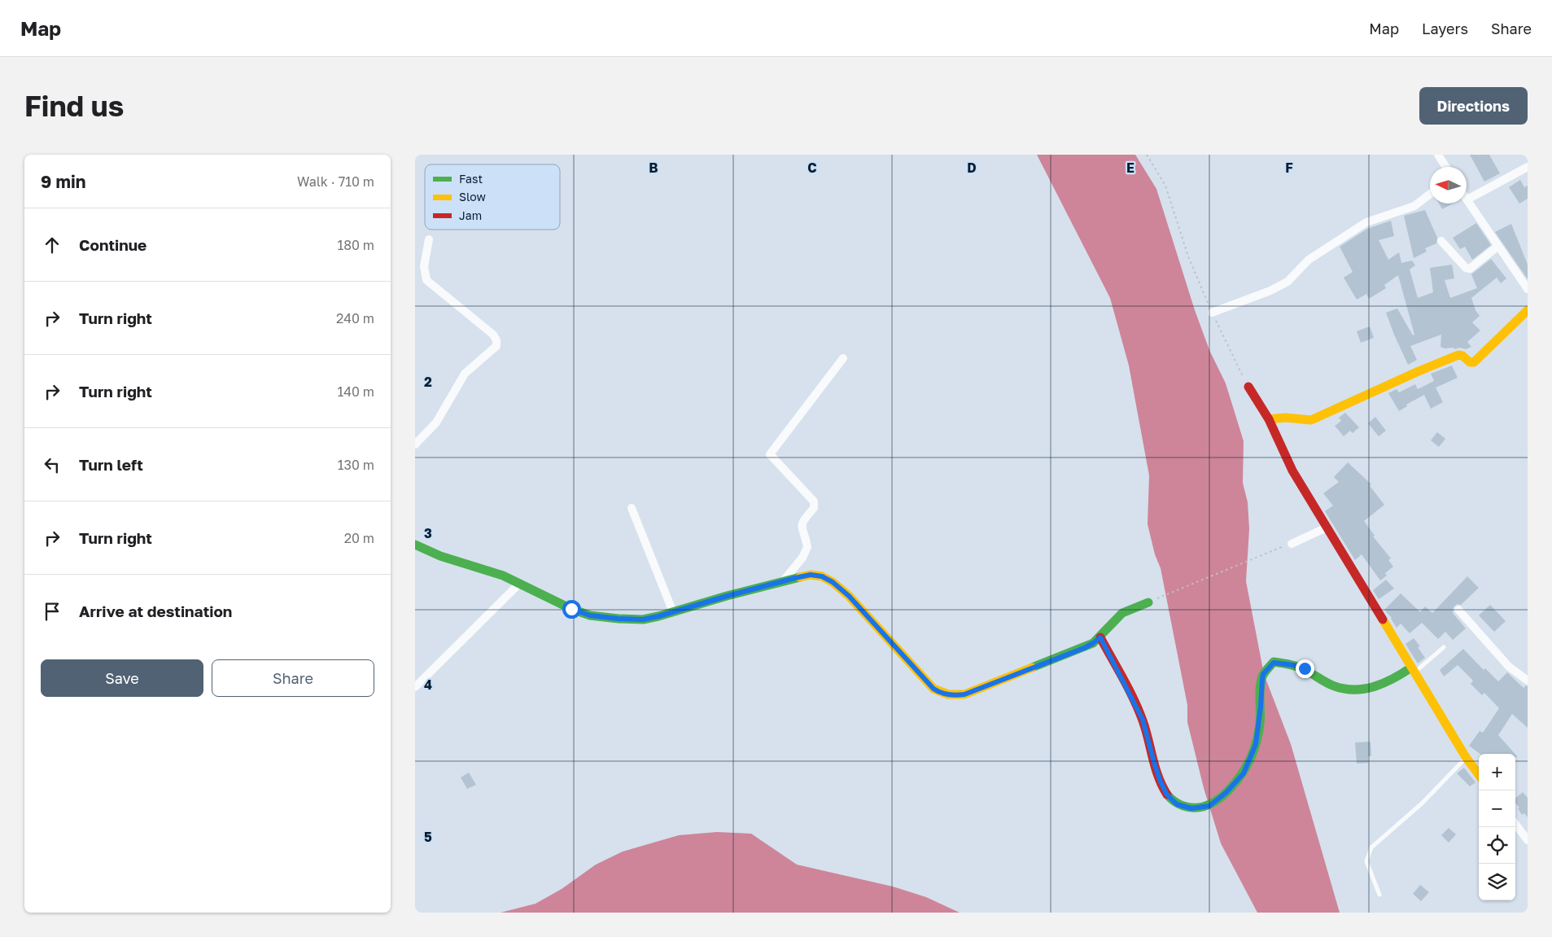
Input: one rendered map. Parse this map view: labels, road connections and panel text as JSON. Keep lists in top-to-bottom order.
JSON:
{
  "legend": ["Fast", "Slow", "Jam"],
  "north": "left",
  "page": {
    "header": "Map",
    "nav": ["Map", "Layers", "Share"],
    "buttons": [
      "Directions",
      ["Save", "Share"]
    ],
    "title": "Find us",
    "heading": ["9 min", "Walk · 710 m"],
    "list": [
      ["Continue", "180 m"],
      ["Turn right", "240 m"],
      ["Turn right", "140 m"],
      ["Turn left", "130 m"],
      ["Turn right", "20 m"],
      "Arrive at destination"
    ],
    "map_buttons": ["+", "−"]
  },
  "grid": {
    "columns": [
      "B",
      "C",
      "D",
      "E",
      "F"
    ],
    "rows": [
      "2",
      "3",
      "4",
      "5"
    ]
  }
}
